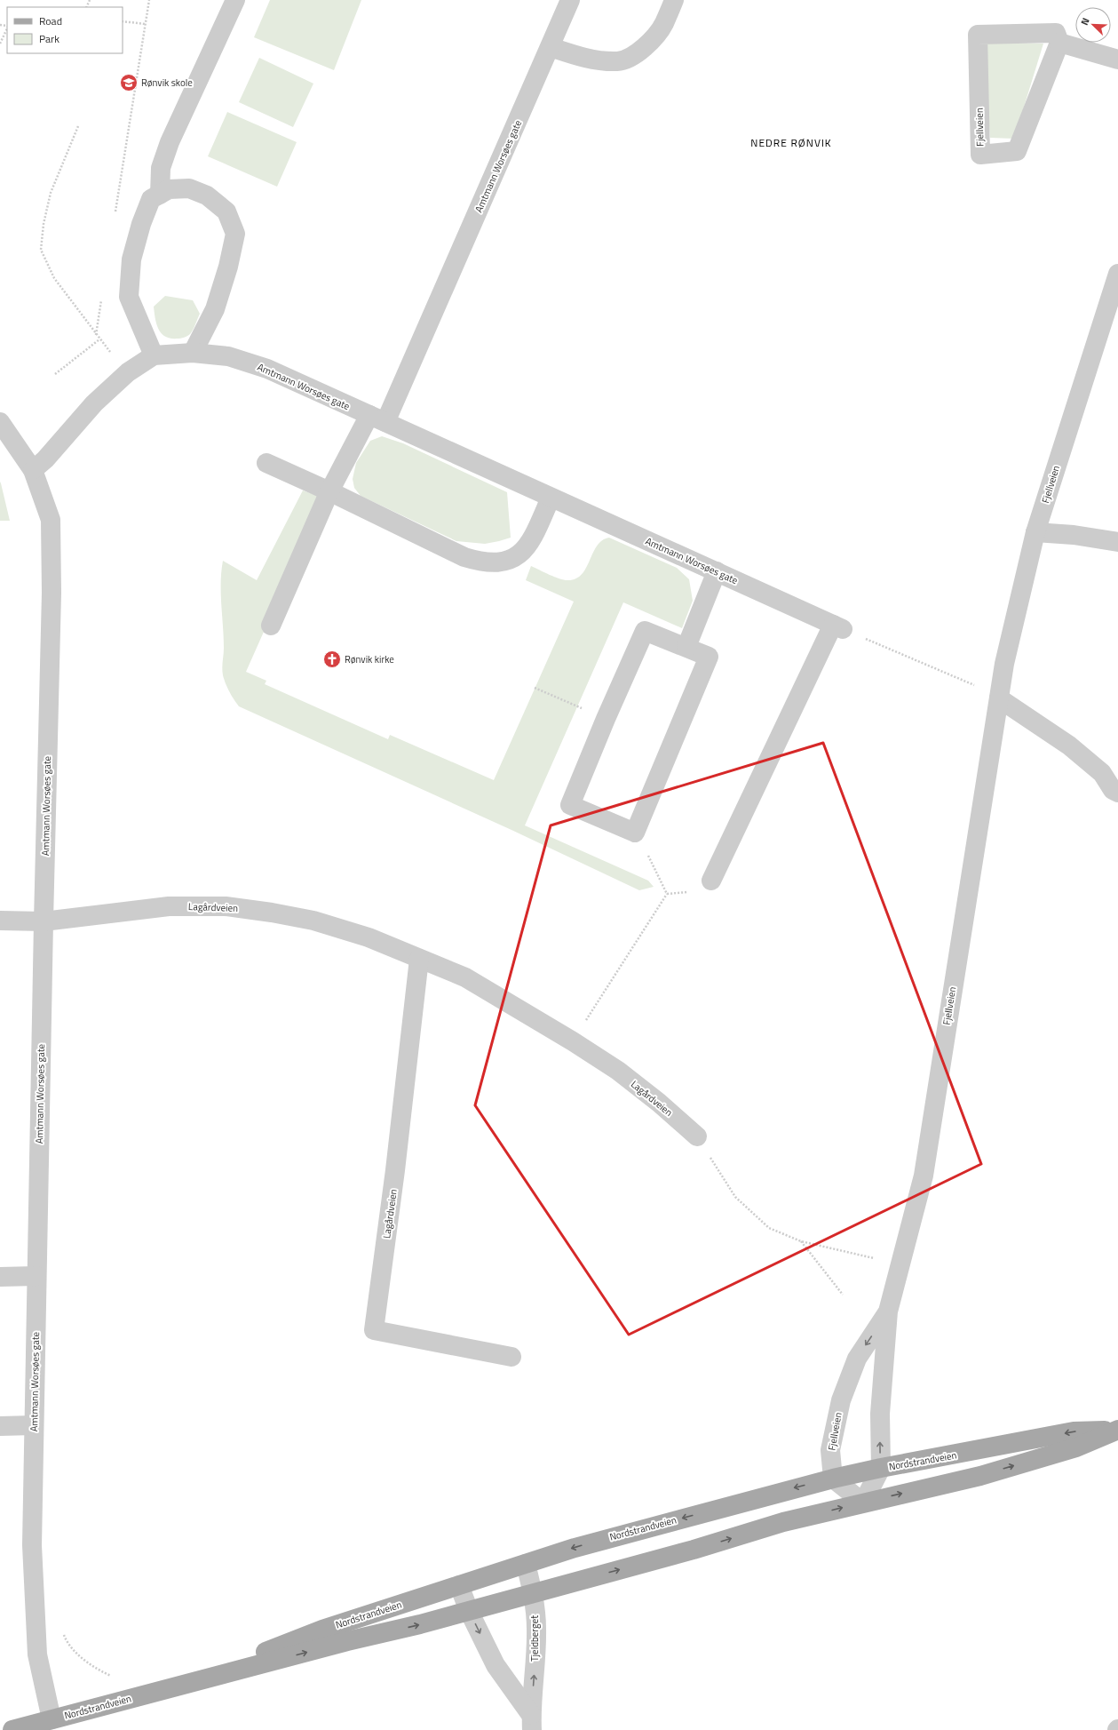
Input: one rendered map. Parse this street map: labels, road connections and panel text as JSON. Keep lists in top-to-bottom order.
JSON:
{
  "streets": {
    "main road": ["Nordstrandveien"],
    "street": [
      "Fjellveien",
      "Amtmann Worsøes gate",
      "Lagårdveien",
      "Tjeldberget"
    ]
  },
  "crossings": [
    ["Fjellveien", "Nordstrandveien"],
    ["Amtmann Worsøes gate", "Lagårdveien"],
    ["Amtmann Worsøes gate", "Nordstrandveien"],
    ["Nordstrandveien", "Tjeldberget"]
  ],
  "districts": ["NEDRE RØNVIK"],
  "places": {
    "school or university": ["Rønvik skole"],
    "church": ["Rønvik kirke"]
  },
  "legend": ["Road", "Park"],
  "north": "top left"
}
